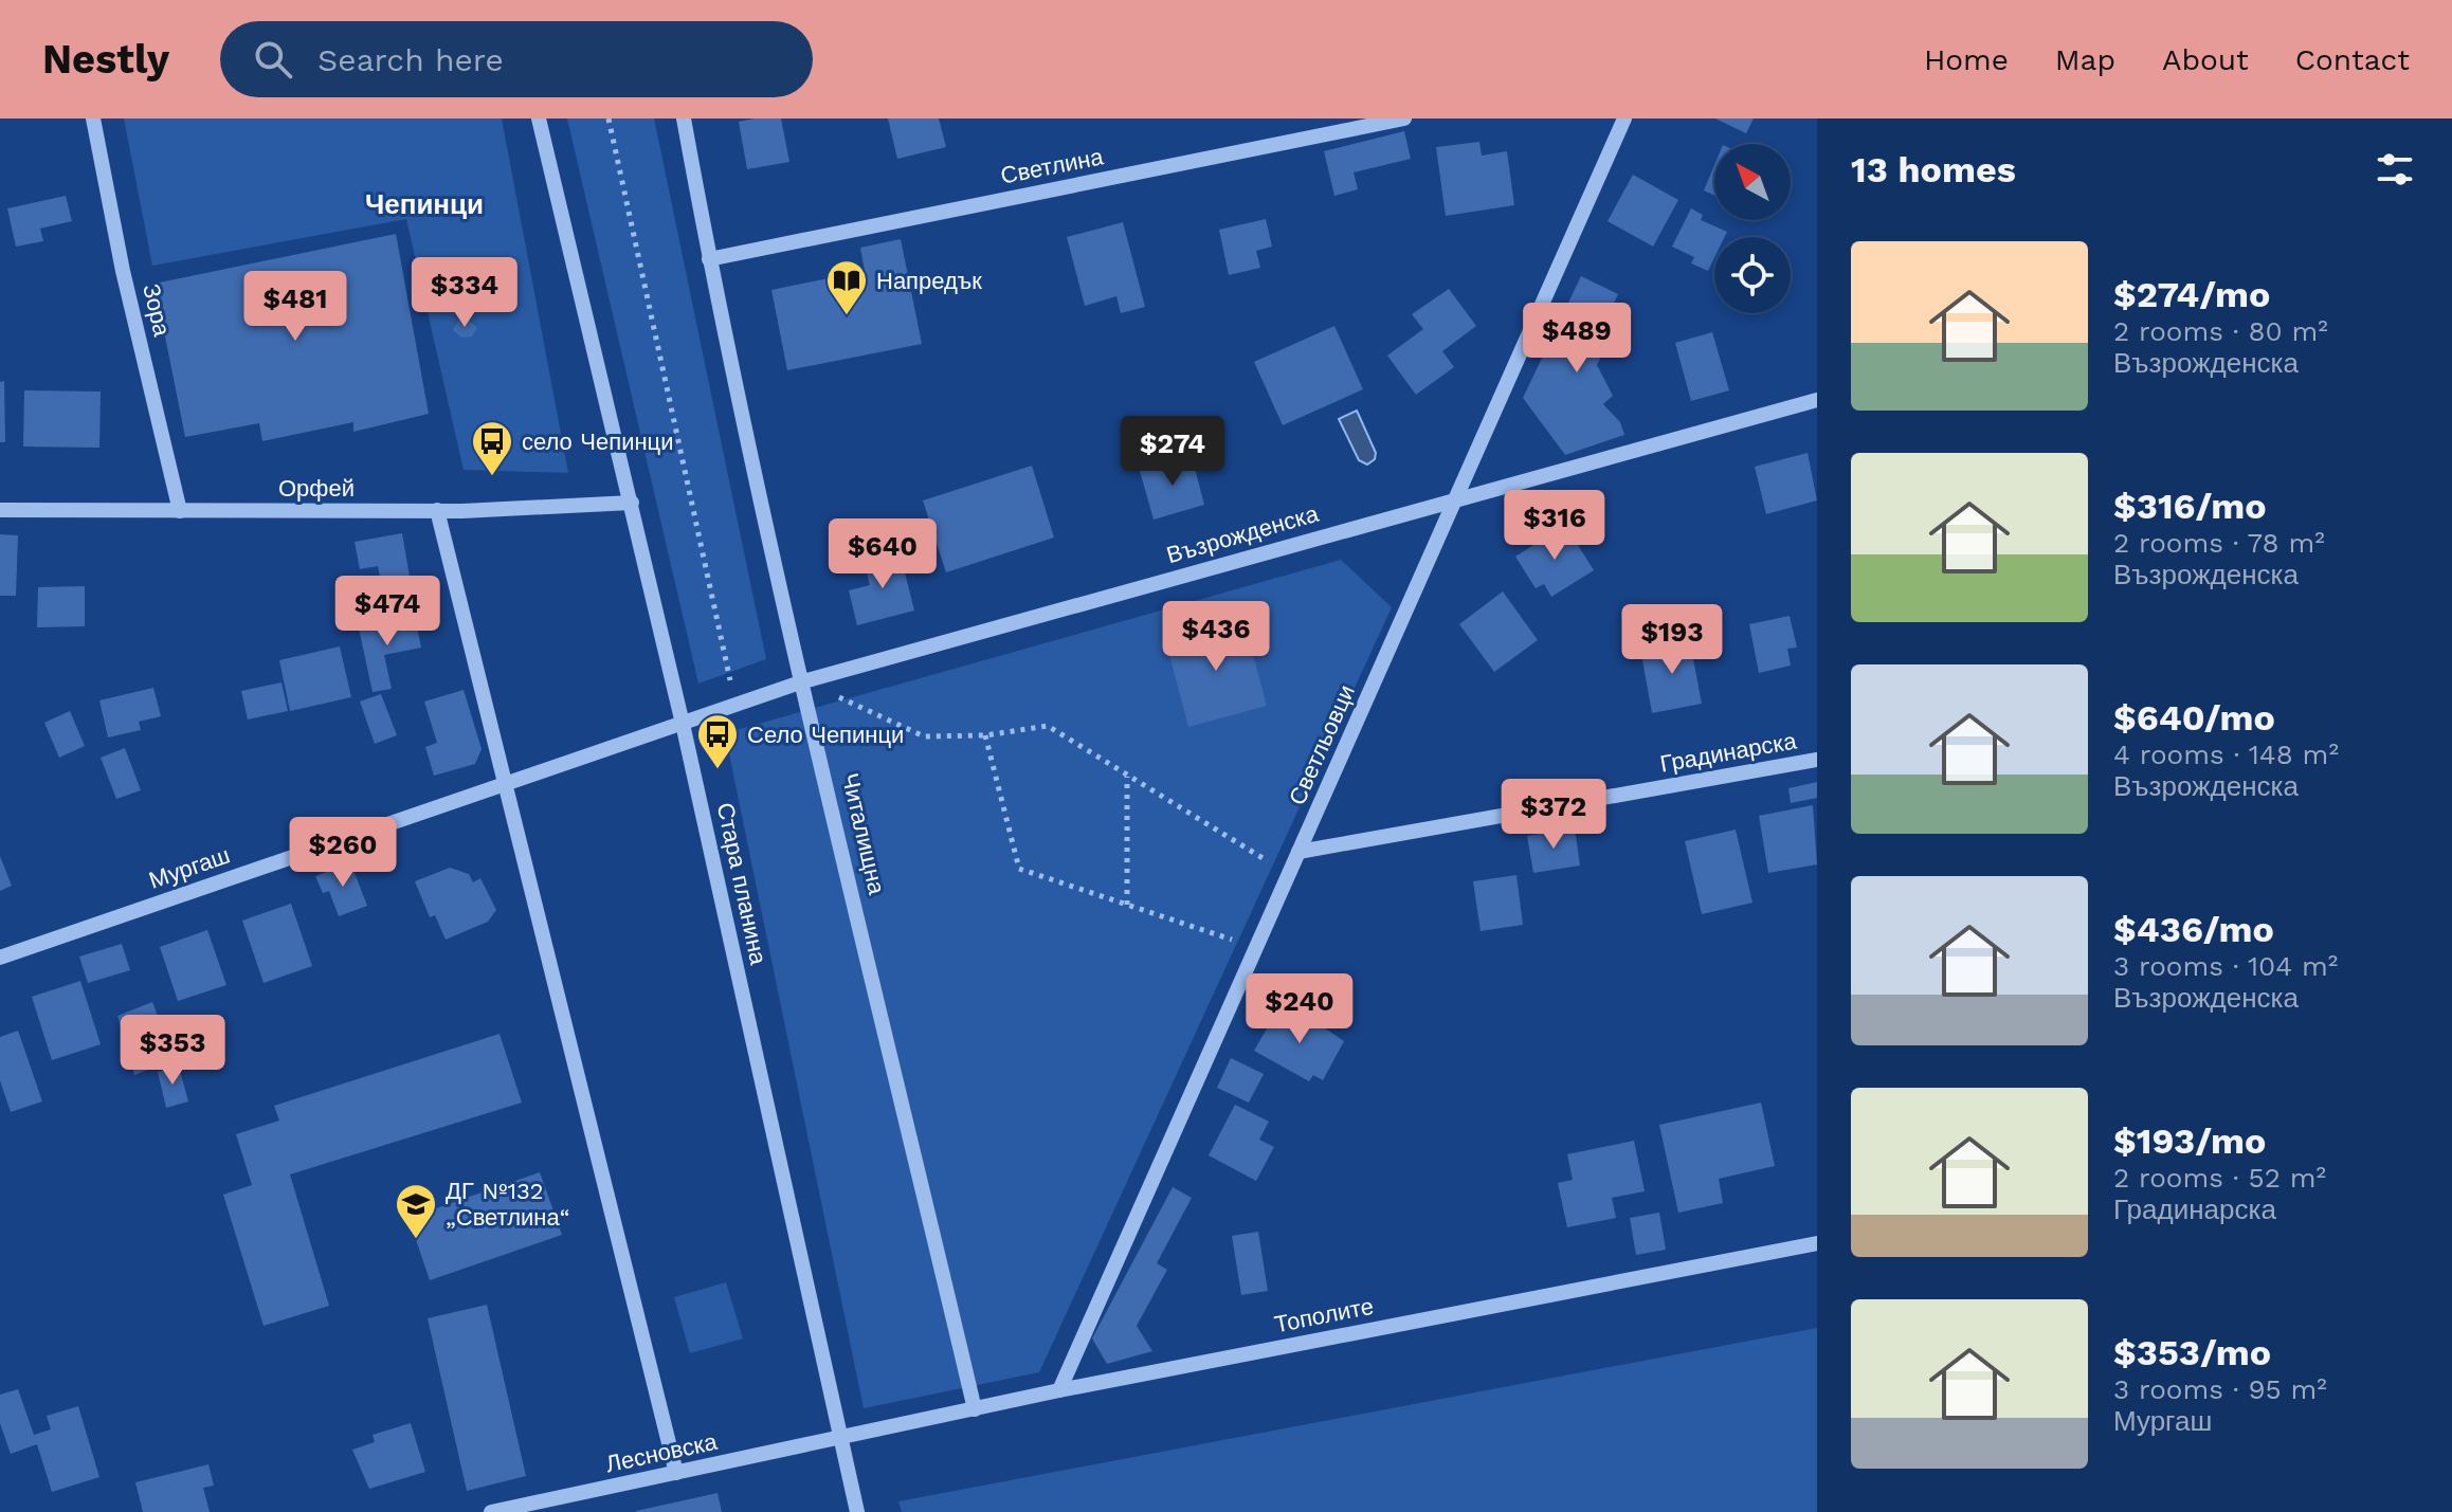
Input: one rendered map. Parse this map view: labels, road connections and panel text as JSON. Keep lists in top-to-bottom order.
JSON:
{
  "streets": {
    "street": [
      "Светлина",
      "Зора",
      "Орфей",
      "Възрожденска",
      "Светльовци",
      "Градинарска",
      "Читалищна",
      "Мургаш",
      "Стара планина",
      "Тополите",
      "Лесновска"
    ]
  },
  "crossings": [
    ["Светлина", "Читалищна"],
    ["Зора", "Орфей"],
    ["Орфей", "Стара планина"],
    ["Възрожденска", "Светльовци"],
    ["Възрожденска", "Читалищна"],
    ["Възрожденска", "Мургаш"],
    ["Възрожденска", "Стара планина"],
    ["Светльовци", "Градинарска"],
    ["Светльовци", "Тополите"],
    ["Читалищна", "Тополите"],
    ["Мургаш", "Стара планина"],
    ["Стара планина", "Тополите"],
    ["Стара планина", "Лесновска"],
    ["Тополите", "Лесновска"]
  ],
  "districts": ["Чепинци"],
  "places": {
    "library": ["Напредък"],
    "bus stop": ["село Чепинци", "Село Чепинци"],
    "school or university": ["ДГ №132 „Светлина“"]
  },
  "north": "top left",
  "page": {
    "header": "Nestly",
    "search": "Search here",
    "nav": [
      "Home",
      "Map",
      "About",
      "Contact"
    ],
    "heading": "13 homes",
    "list": [
      {
        "name": "$274/mo",
        "note": "2 rooms · 80 m² · Възрожденска"
      },
      {
        "name": "$316/mo",
        "note": "2 rooms · 78 m² · Възрожденска"
      },
      {
        "name": "$640/mo",
        "note": "4 rooms · 148 m² · Възрожденска"
      },
      {
        "name": "$436/mo",
        "note": "3 rooms · 104 m² · Възрожденска"
      },
      {
        "name": "$193/mo",
        "note": "2 rooms · 52 m² · Градинарска"
      },
      {
        "name": "$353/mo",
        "note": "3 rooms · 95 m² · Мургаш"
      }
    ],
    "price": [
      "$334",
      "$481",
      "$489",
      "$274",
      "$316",
      "$640",
      "$474",
      "$436",
      "$193",
      "$372",
      "$260",
      "$240",
      "$353"
    ]
  }
}
